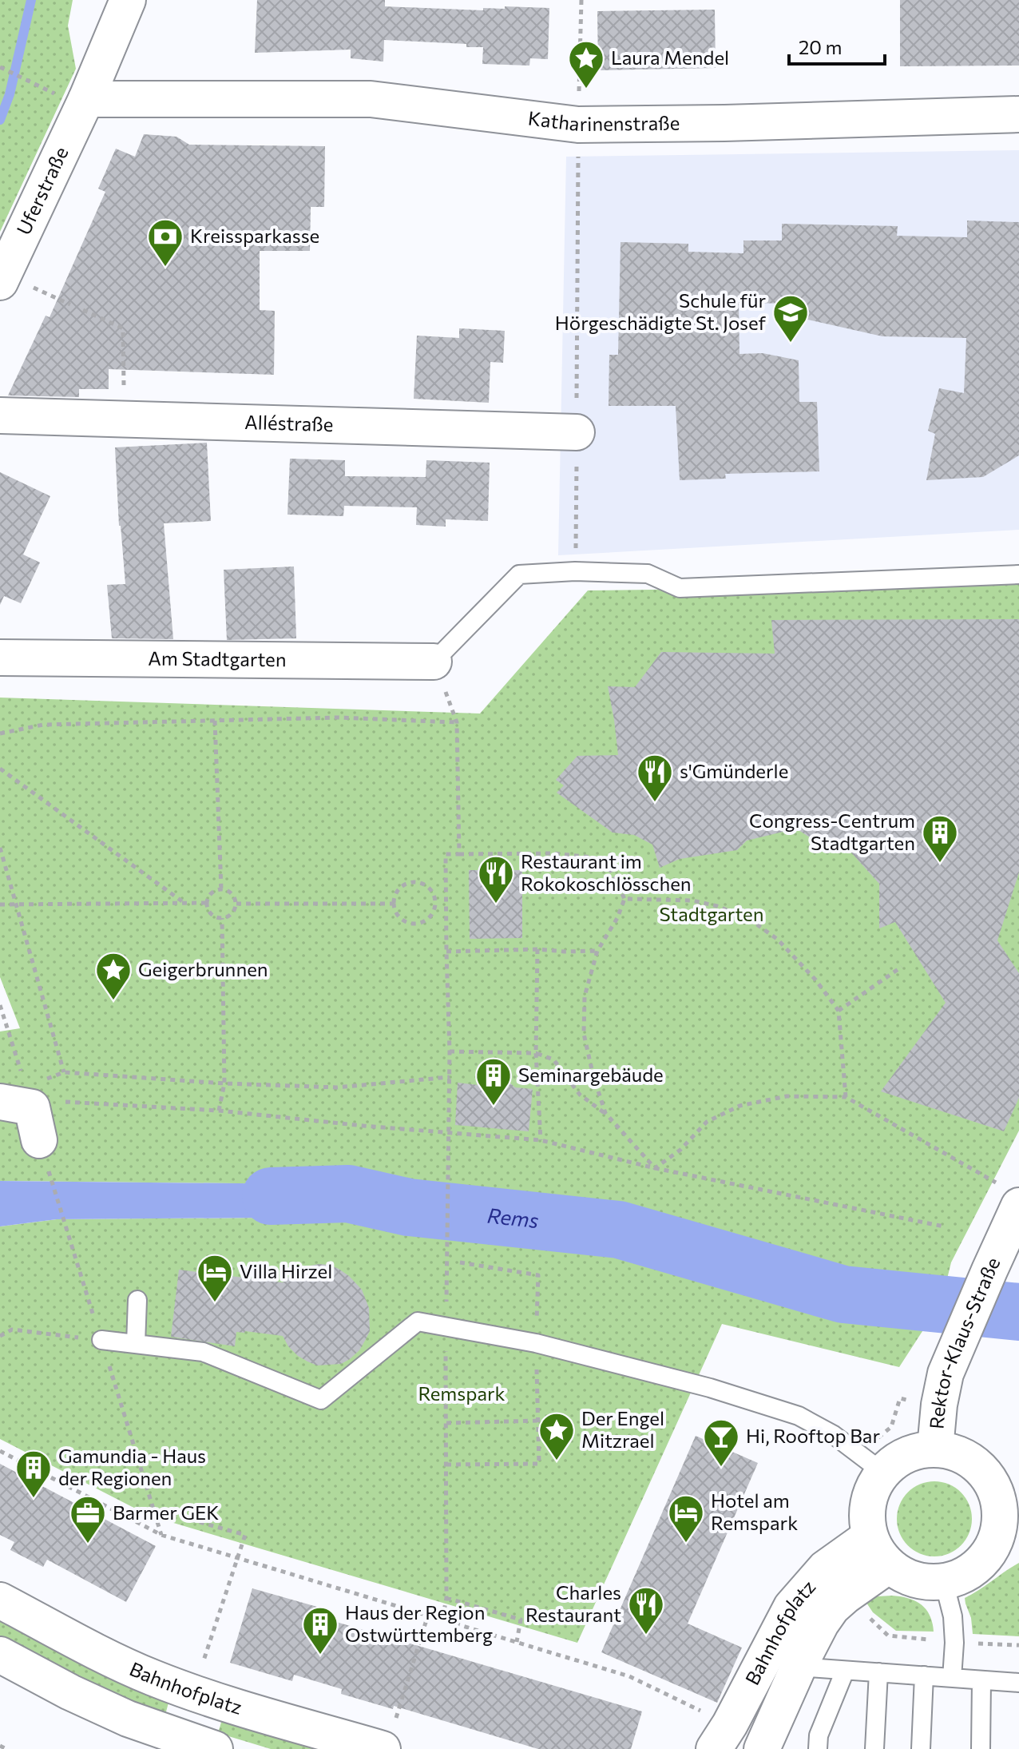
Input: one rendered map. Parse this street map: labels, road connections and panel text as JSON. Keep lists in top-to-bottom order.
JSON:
{
  "streets": {
    "street": [
      "Katharinenstraße",
      "Uferstraße",
      "Alléstraße",
      "Am Stadtgarten",
      "Rektor-Klaus-Straße",
      "Bahnhofplatz"
    ]
  },
  "crossings": [
    ["Katharinenstraße", "Uferstraße"],
    ["Rektor-Klaus-Straße", "Bahnhofplatz"]
  ],
  "water": ["Rems"],
  "parks": ["Stadtgarten", "Remspark"],
  "places": {
    "place": ["Laura Mendel", "Geigerbrunnen", "Der Engel Mitzrael"],
    "bank": ["Kreissparkasse"],
    "school or university": ["Schule für Hörgeschädigte St. Josef"],
    "restaurant": ["s'Gmünderle", "Restaurant im Rokokoschlösschen", "Charles Restaurant"],
    "building": [
      "Congress-Centrum Stadtgarten",
      "Seminargebäude",
      "Gamundia - Haus der Regionen",
      "Haus der Region Ostwürttemberg"
    ],
    "hotel": ["Villa Hirzel", "Hotel am Remspark"],
    "bar": ["Hi, Rooftop Bar"],
    "office": ["Barmer GEK"]
  },
  "scale_bar": "20 m"
}
